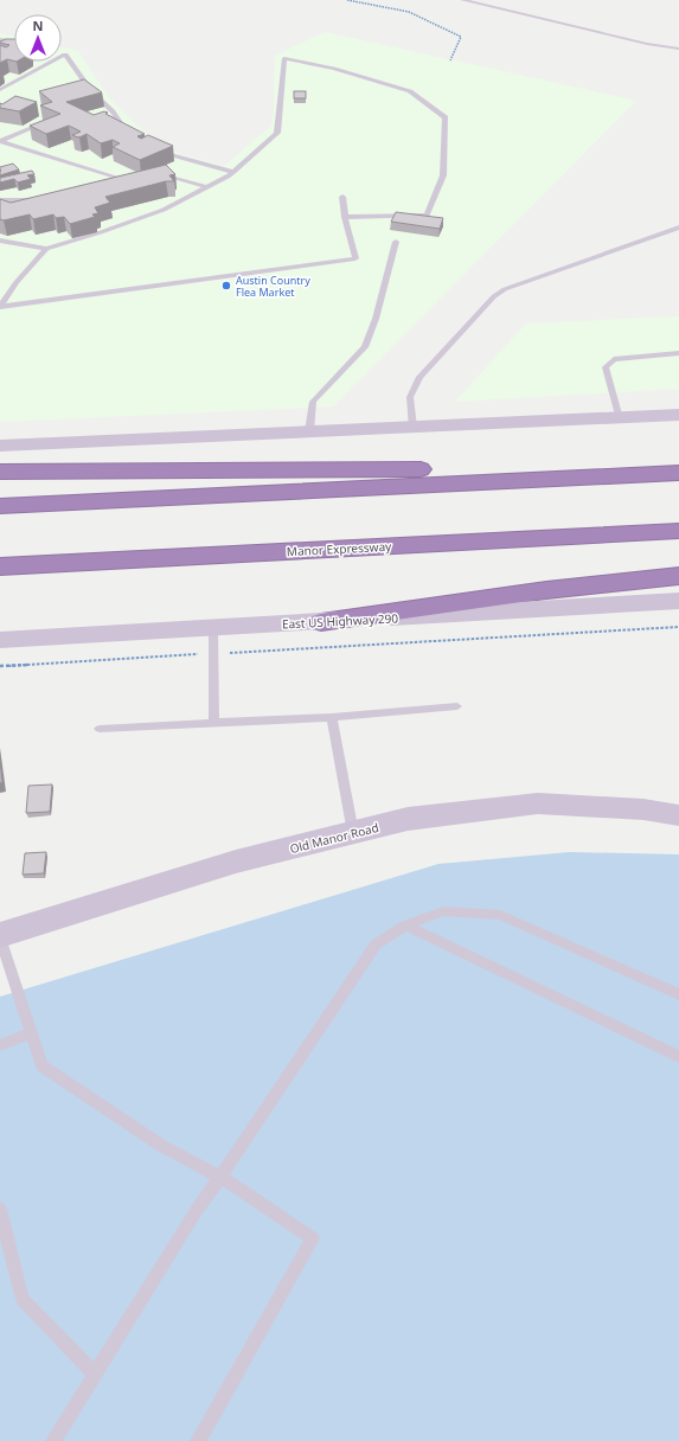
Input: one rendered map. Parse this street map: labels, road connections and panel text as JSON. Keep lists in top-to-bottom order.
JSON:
{
  "streets": {
    "highway": ["Manor Expressway"],
    "main road": ["East US Highway 290", "Old Manor Road"]
  },
  "places": ["Austin Country Flea Market"],
  "north": "top"
}
